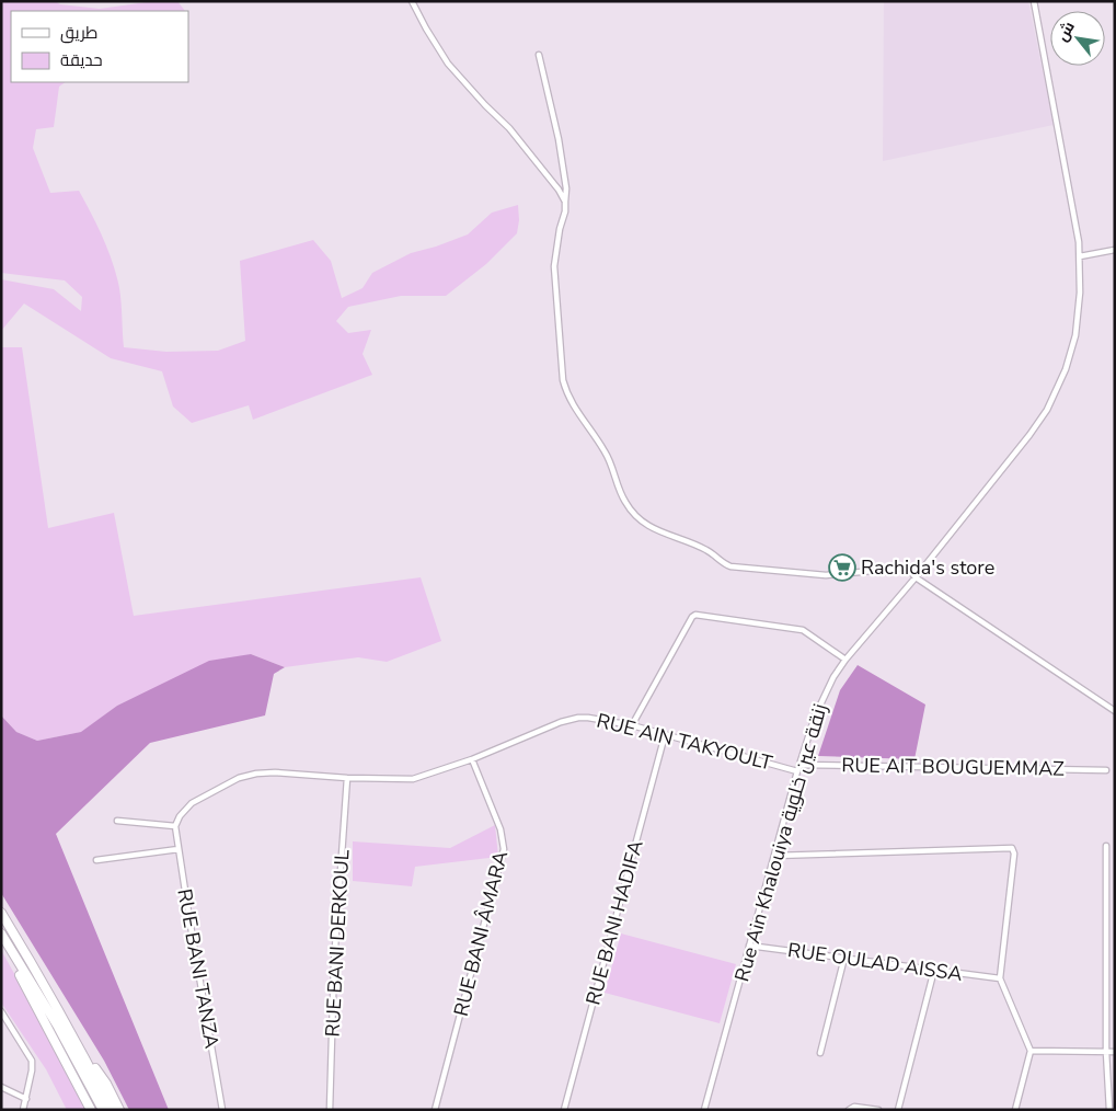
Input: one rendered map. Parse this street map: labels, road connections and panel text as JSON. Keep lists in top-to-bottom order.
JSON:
{
  "streets": {
    "street": [
      "RUE AIN TAKYOULT",
      "RUE AIT BOUGUEMMAZ",
      "Rue Ain Khalouiya زنقة عين خلوية",
      "RUE BANI HADIFA",
      "RUE BANI ÂMARA",
      "RUE BANI DERKOUL",
      "RUE OULAD AISSA",
      "RUE BANI TANZA"
    ]
  },
  "crossings": [
    ["RUE AIN TAKYOULT", "Rue Ain Khalouiya زنقة عين خلوية"],
    ["RUE AIN TAKYOULT", "RUE BANI HADIFA"],
    ["RUE AIN TAKYOULT", "RUE BANI ÂMARA"],
    ["RUE AIN TAKYOULT", "RUE BANI DERKOUL"],
    ["RUE AIN TAKYOULT", "RUE BANI TANZA"],
    ["RUE AIT BOUGUEMMAZ", "Rue Ain Khalouiya زنقة عين خلوية"],
    ["Rue Ain Khalouiya زنقة عين خلوية", "RUE OULAD AISSA"]
  ],
  "places": {
    "supermarket": ["Rachida's store"]
  },
  "legend": ["طريق", "حديقة"],
  "north": "top left"
}
